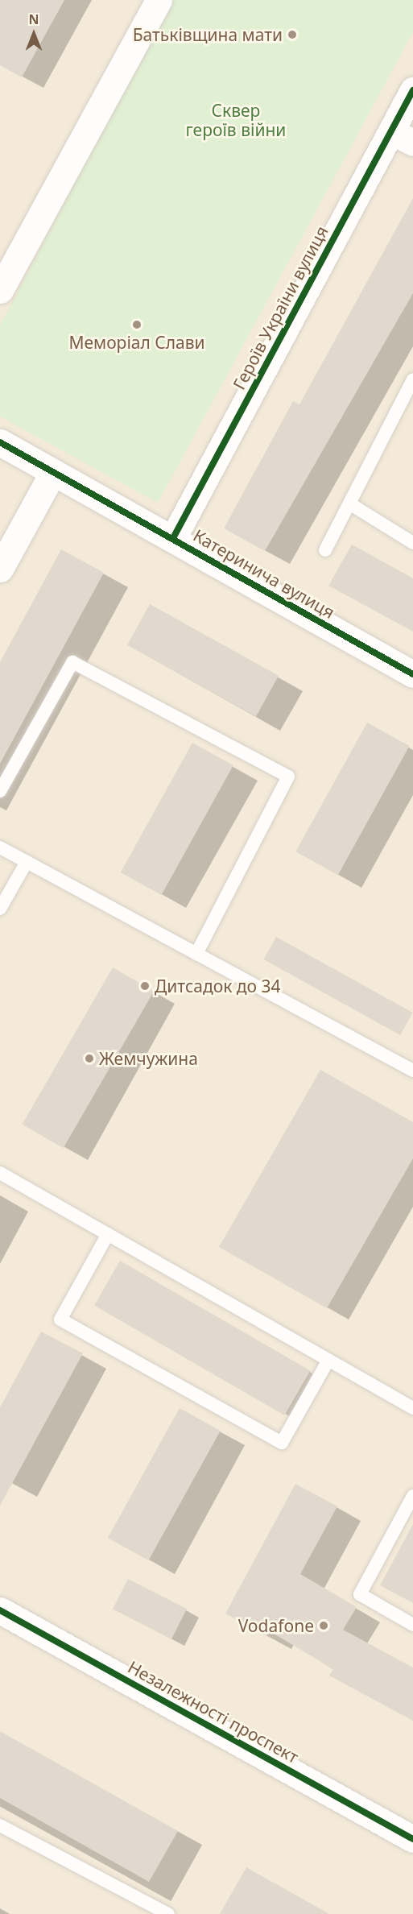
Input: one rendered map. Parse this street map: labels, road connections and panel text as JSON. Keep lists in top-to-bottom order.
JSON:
{
  "streets": {
    "street": ["Героїв України вулиця", "Катеринича вулиця", "Незалежності проспект"]
  },
  "crossings": [
    ["Героїв України вулиця", "Катеринича вулиця"]
  ],
  "parks": ["Сквер героїв війни"],
  "places": [
    "Батьківщина мати",
    "Меморіал Слави",
    "Дитсадок до 34",
    "Жемчужина",
    "Vodafone"
  ],
  "north": "top"
}
